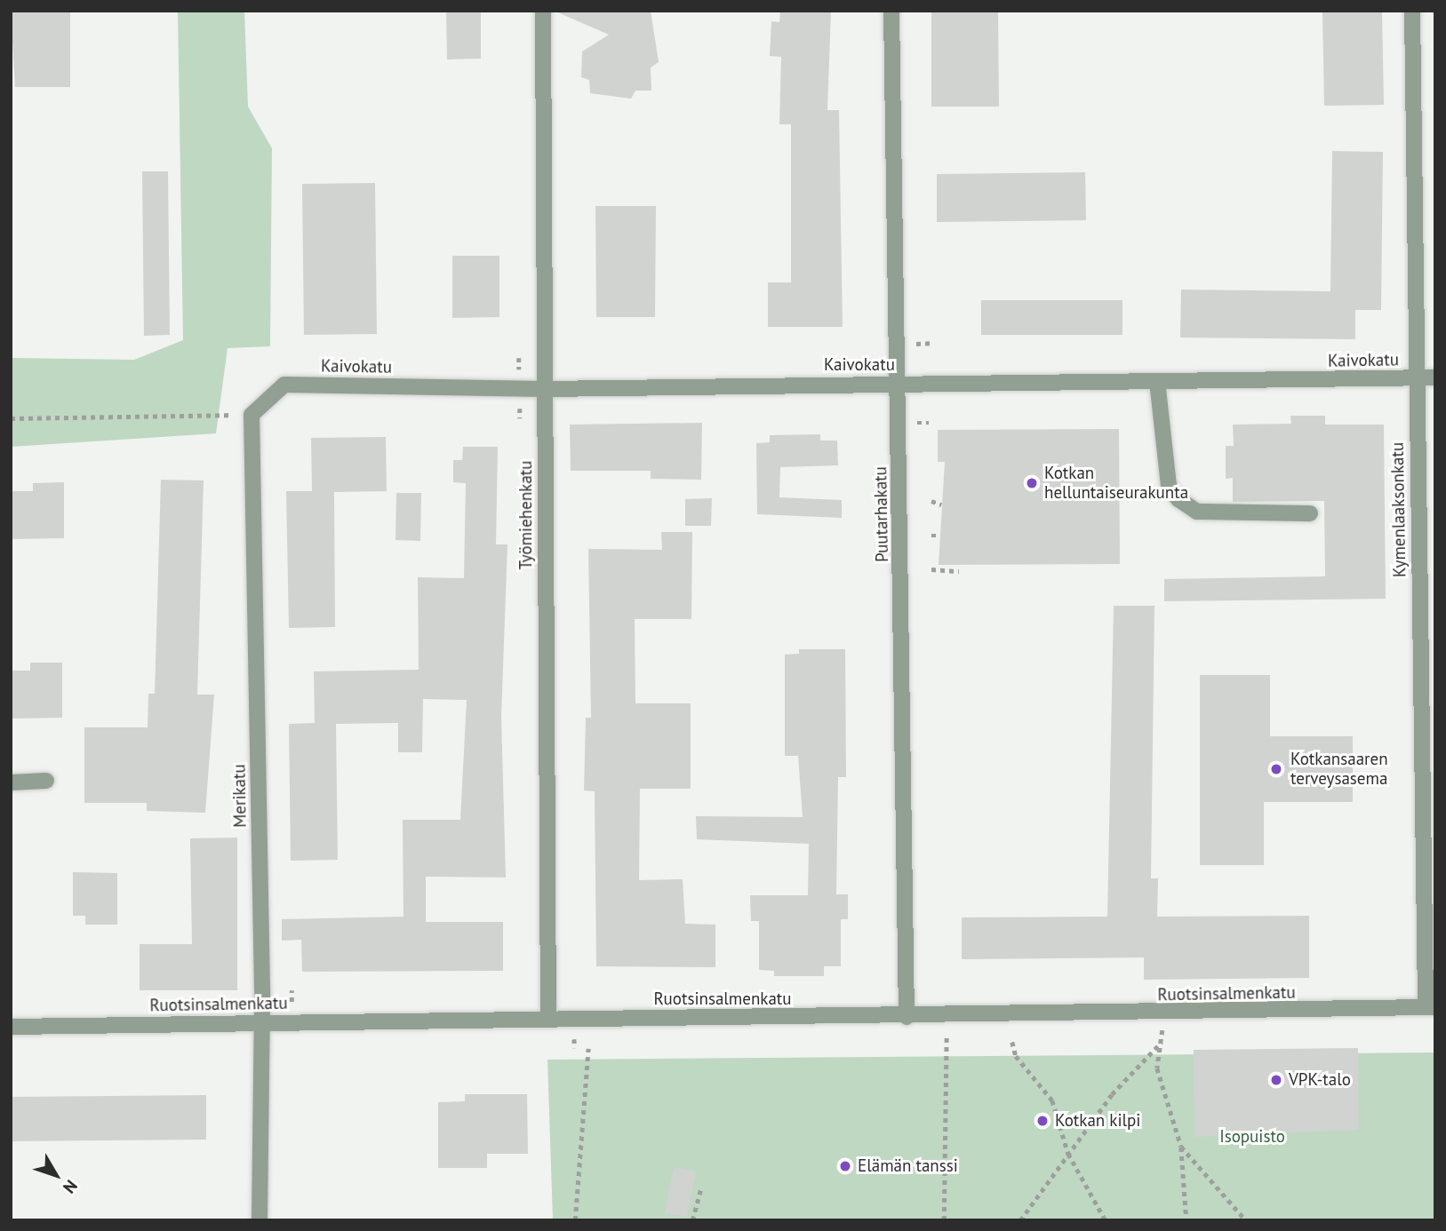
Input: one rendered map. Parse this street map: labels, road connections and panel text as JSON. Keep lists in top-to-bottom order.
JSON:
{
  "streets": {
    "street": [
      "Kaivokatu",
      "Kymenlaaksonkatu",
      "Puutarhakatu",
      "Työmiehenkatu",
      "Merikatu",
      "Ruotsinsalmenkatu"
    ]
  },
  "crossings": [
    ["Kaivokatu", "Kymenlaaksonkatu"],
    ["Kaivokatu", "Puutarhakatu"],
    ["Kaivokatu", "Työmiehenkatu"],
    ["Kaivokatu", "Merikatu"],
    ["Kymenlaaksonkatu", "Ruotsinsalmenkatu"],
    ["Puutarhakatu", "Ruotsinsalmenkatu"],
    ["Työmiehenkatu", "Ruotsinsalmenkatu"],
    ["Merikatu", "Ruotsinsalmenkatu"]
  ],
  "parks": ["Isopuisto"],
  "places": [
    "Kotkan helluntaiseurakunta",
    "Kotkansaaren terveysasema",
    "VPK-talo",
    "Kotkan kilpi",
    "Elämän tanssi"
  ],
  "north": "bottom right"
}
